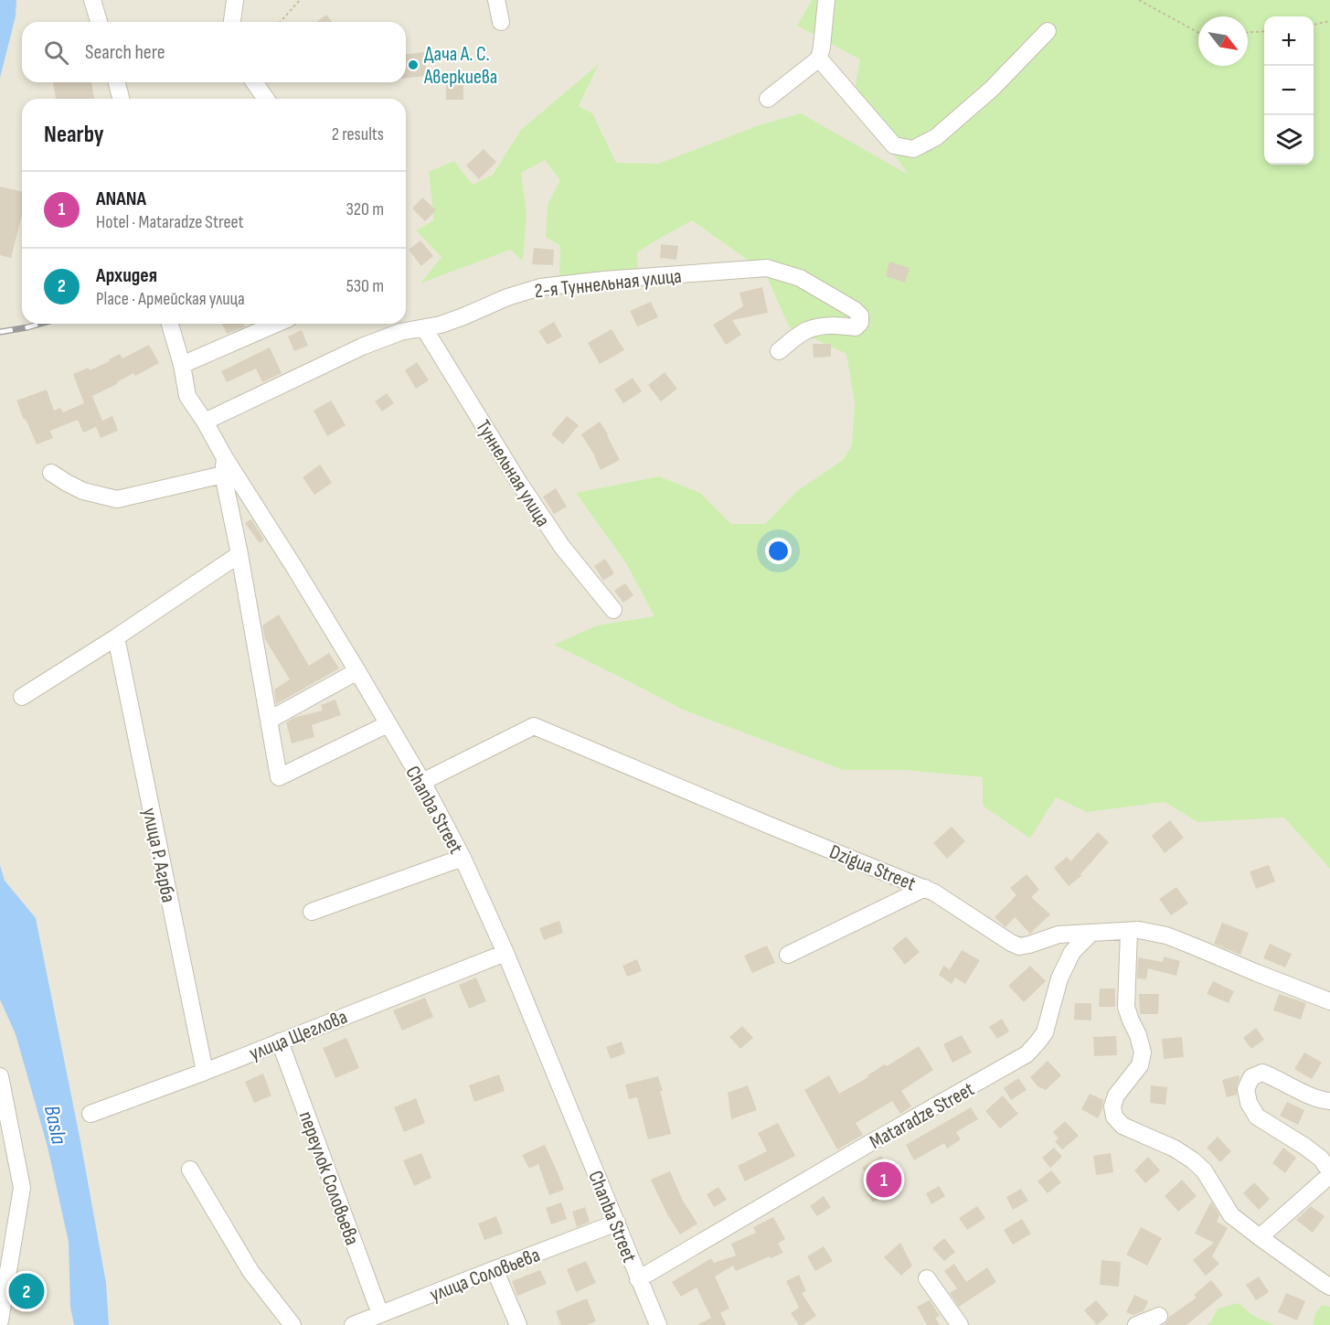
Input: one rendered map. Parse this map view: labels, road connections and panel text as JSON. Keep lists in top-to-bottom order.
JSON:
{
  "streets": {
    "street": [
      "2-я Туннельная улица",
      "Туннельная улица",
      "Chanba Street",
      "улица Р. Агрба",
      "Dzigua Street",
      "улица Щеглова",
      "Mataradze Street",
      "переулок Соловьева",
      "улица Соловьева"
    ]
  },
  "crossings": [
    ["2-я Туннельная улица", "Туннельная улица"],
    ["2-я Туннельная улица", "Chanba Street"],
    ["Chanba Street", "Dzigua Street"],
    ["Chanba Street", "улица Щеглова"],
    ["Chanba Street", "Mataradze Street"],
    ["Chanba Street", "улица Соловьева"],
    ["улица Р. Агрба", "улица Щеглова"],
    ["Dzigua Street", "Mataradze Street"],
    ["улица Щеглова", "переулок Соловьева"],
    ["переулок Соловьева", "улица Соловьева"]
  ],
  "water": ["Basla"],
  "places": ["Дача А. С. Аверкиева"],
  "north": "bottom right",
  "page": {
    "map_buttons": ["+", "−"],
    "search": "Search here",
    "heading": ["Nearby", "2 results"],
    "list": [
      {
        "mark": "1",
        "name": "ANANA",
        "note": "Hotel · Mataradze Street",
        "value": "320 m"
      },
      {
        "mark": "2",
        "name": "Архидея",
        "note": "Place · Армейская улица",
        "value": "530 m"
      }
    ],
    "pins": ["1", "2"]
  }
}
